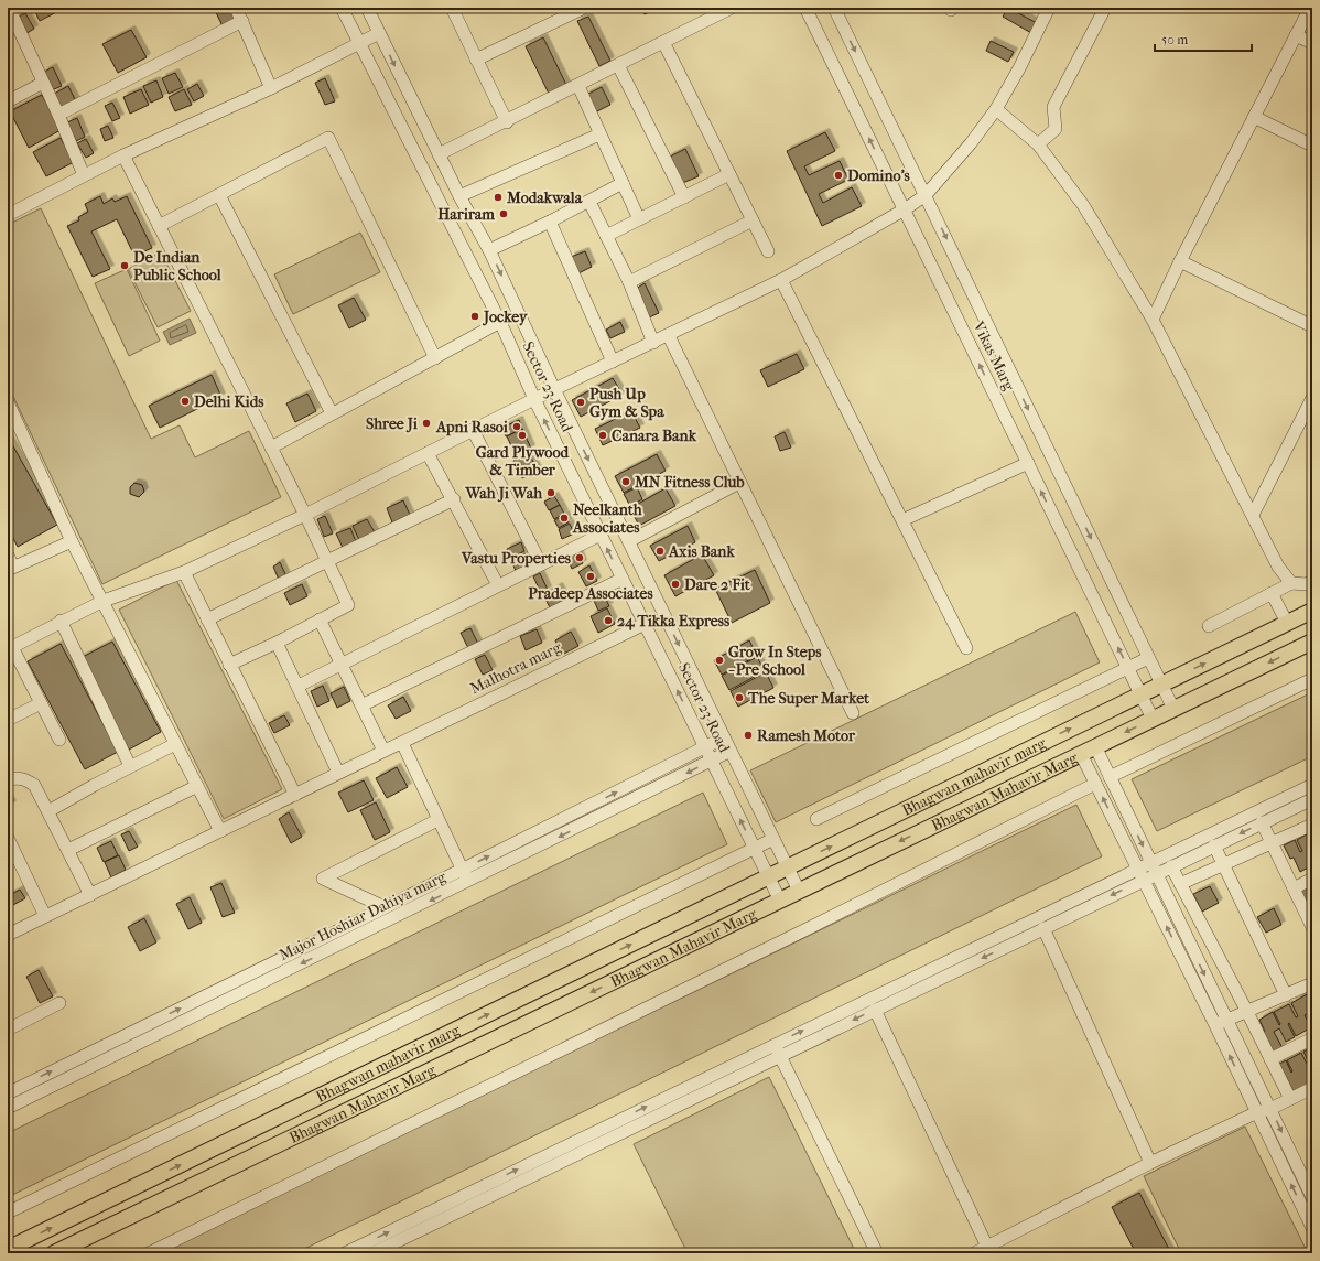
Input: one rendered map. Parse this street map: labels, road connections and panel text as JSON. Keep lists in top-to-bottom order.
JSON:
{
  "streets": {
    "main road": ["Bhagwan mahavir marg", "Bhagwan Mahavir Marg"],
    "street": [
      "Vikas Marg",
      "Sector 23 Road",
      "Malhotra marg",
      "Major Hoshiar Dahiya marg"
    ]
  },
  "crossings": [
    ["Vikas Marg", "Bhagwan mahavir marg"],
    ["Vikas Marg", "Bhagwan Mahavir Marg"],
    ["Sector 23 Road", "Malhotra marg"],
    ["Sector 23 Road", "Bhagwan mahavir marg"],
    ["Sector 23 Road", "Bhagwan Mahavir Marg"],
    ["Sector 23 Road", "Major Hoshiar Dahiya marg"]
  ],
  "one_way": ["Bhagwan mahavir marg", "Bhagwan Mahavir Marg"],
  "places": [
    "Domino's",
    "Modakwala",
    "Hariram",
    "De Indian Public School",
    "Jockey",
    "Delhi Kids",
    "Push Up Gym & Spa",
    "Shree Ji",
    "Apni Rasoi",
    "Gard Plywood & Timber",
    "Canara Bank",
    "MN Fitness Club",
    "Wah Ji Wah",
    "Neelkanth Associates",
    "Axis Bank",
    "Vastu Properties",
    "Pradeep Associates",
    "Dare 2 Fit",
    "24 Tikka Express",
    "Grow In Steps - Pre School",
    "The Super Market",
    "Ramesh Motor"
  ],
  "scale_bar": "50 m"
}
